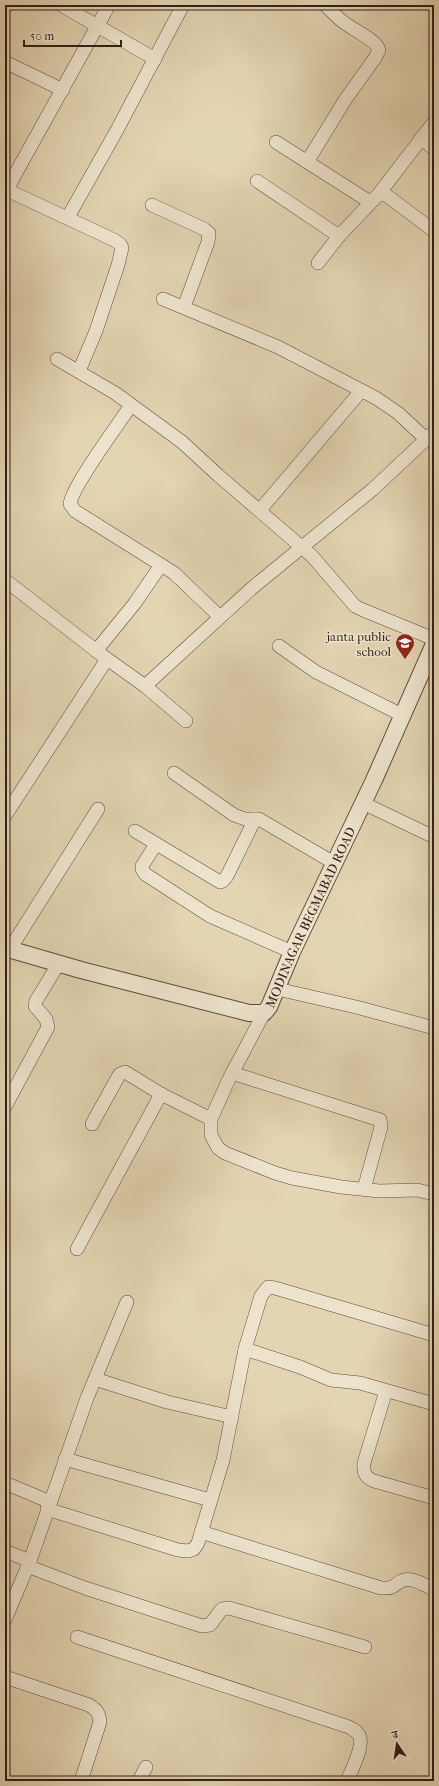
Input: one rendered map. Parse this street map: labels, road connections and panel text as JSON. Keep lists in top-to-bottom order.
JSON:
{
  "streets": {
    "street": ["MODINAGAR BEGMABAD ROAD"]
  },
  "places": {
    "school or university": ["janta public school"]
  },
  "scale_bar": "50 m",
  "north": "top"
}
